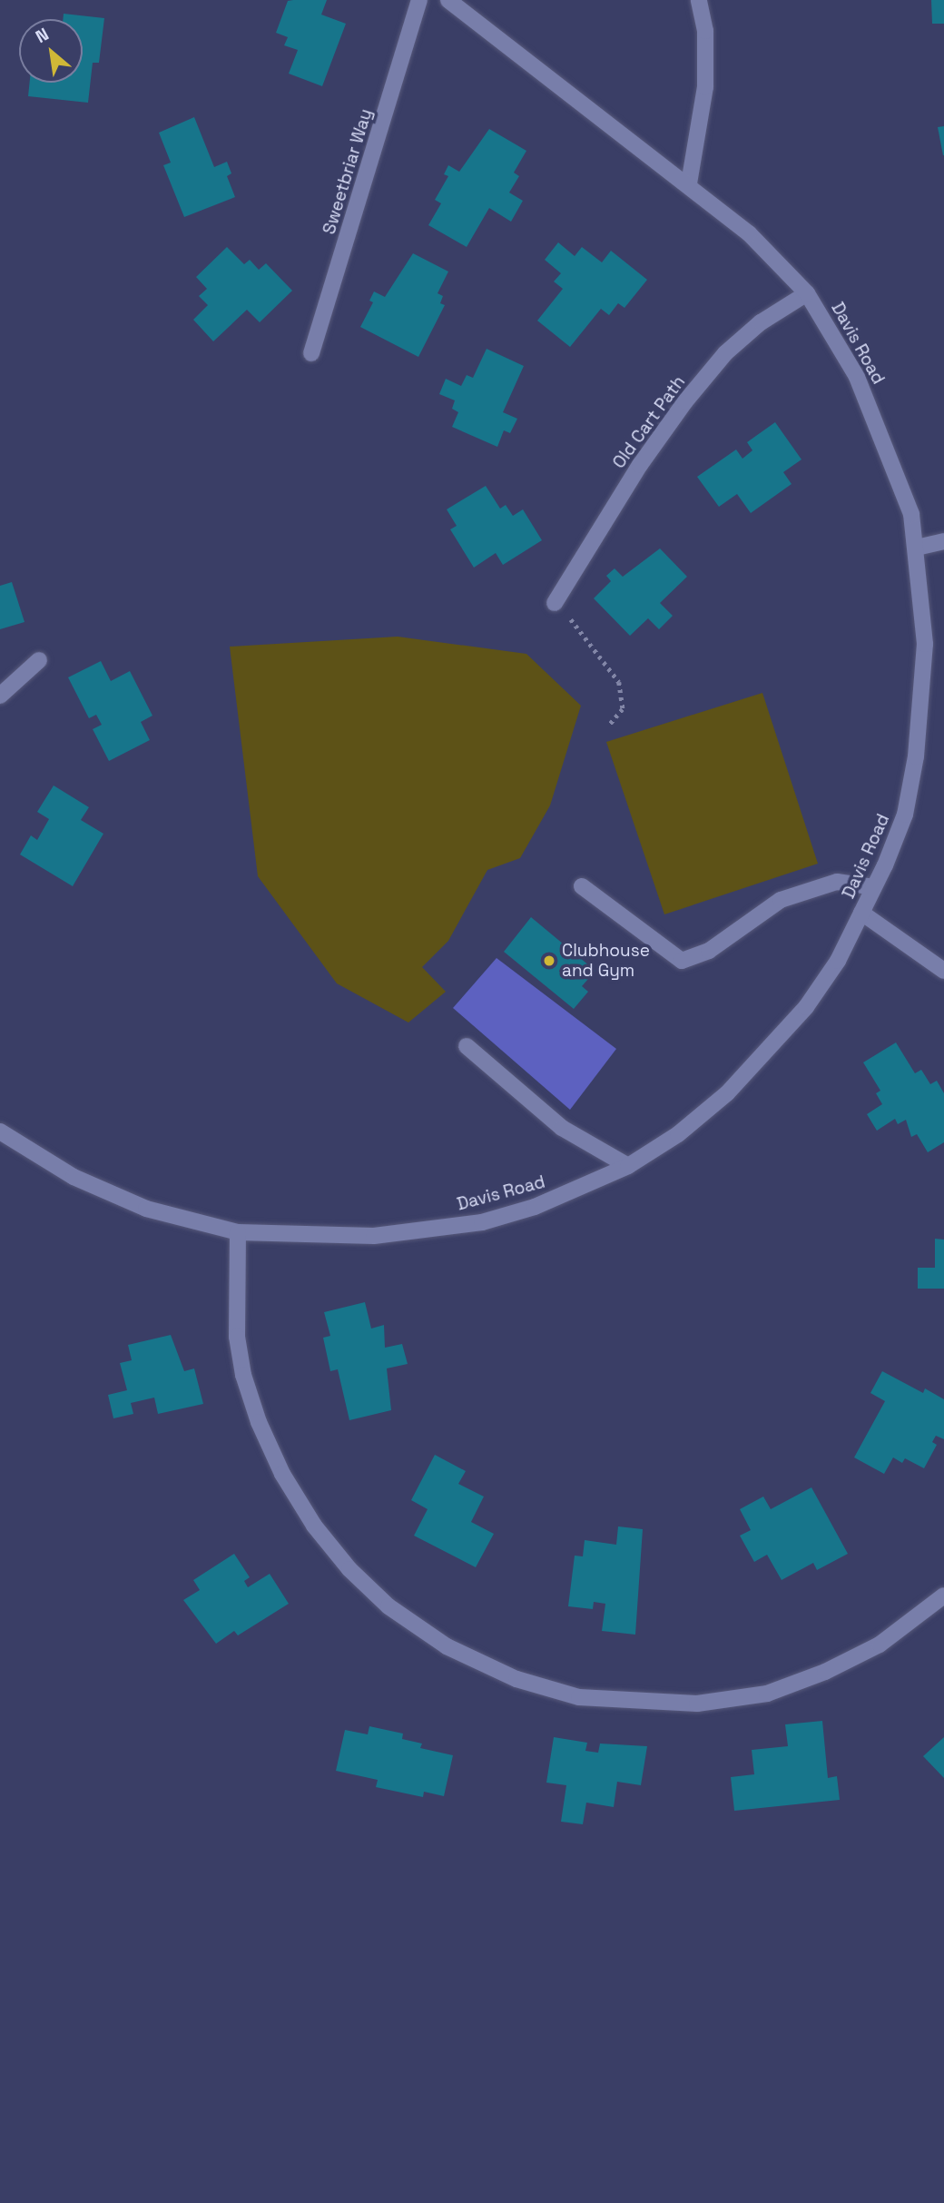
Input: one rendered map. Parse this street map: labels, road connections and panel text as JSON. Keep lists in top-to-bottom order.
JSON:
{
  "streets": {
    "street": ["Sweetbriar Way", "Davis Road", "Old Cart Path"]
  },
  "crossings": [
    ["Davis Road", "Old Cart Path"]
  ],
  "places": ["Clubhouse and Gym"],
  "north": "top left"
}
